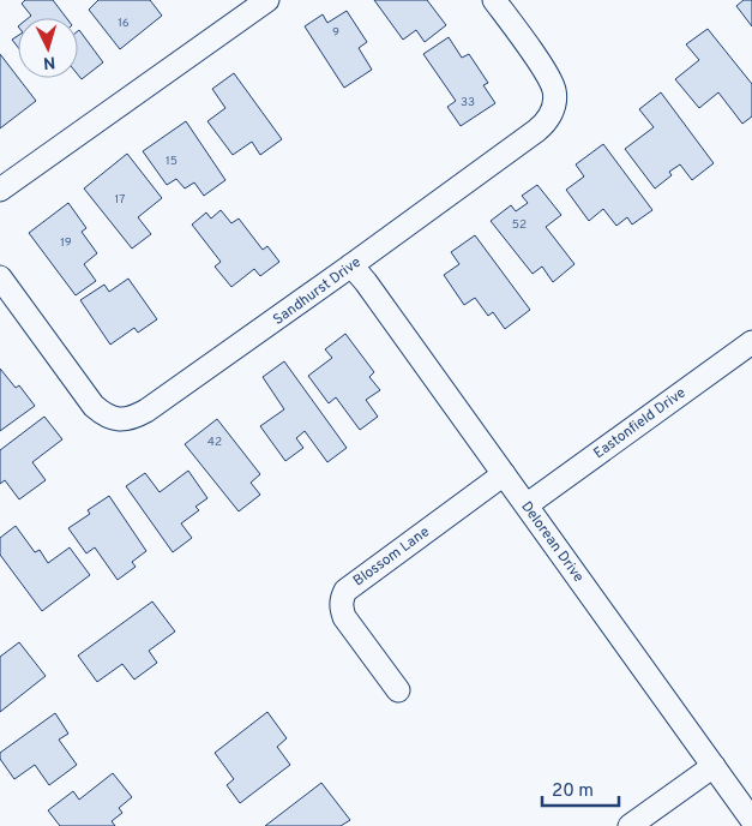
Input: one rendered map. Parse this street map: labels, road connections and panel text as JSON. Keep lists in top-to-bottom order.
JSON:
{
  "streets": {
    "street": [
      "Sandhurst Drive",
      "Eastonfield Drive",
      "Delorean Drive",
      "Blossom Lane"
    ]
  },
  "crossings": [
    ["Sandhurst Drive", "Delorean Drive"],
    ["Eastonfield Drive", "Delorean Drive"],
    ["Delorean Drive", "Blossom Lane"]
  ],
  "house_numbers": [
    "16",
    "9",
    "33",
    "15",
    "17",
    "52",
    "19",
    "42"
  ],
  "scale_bar": "20 m",
  "north": "bottom"
}
